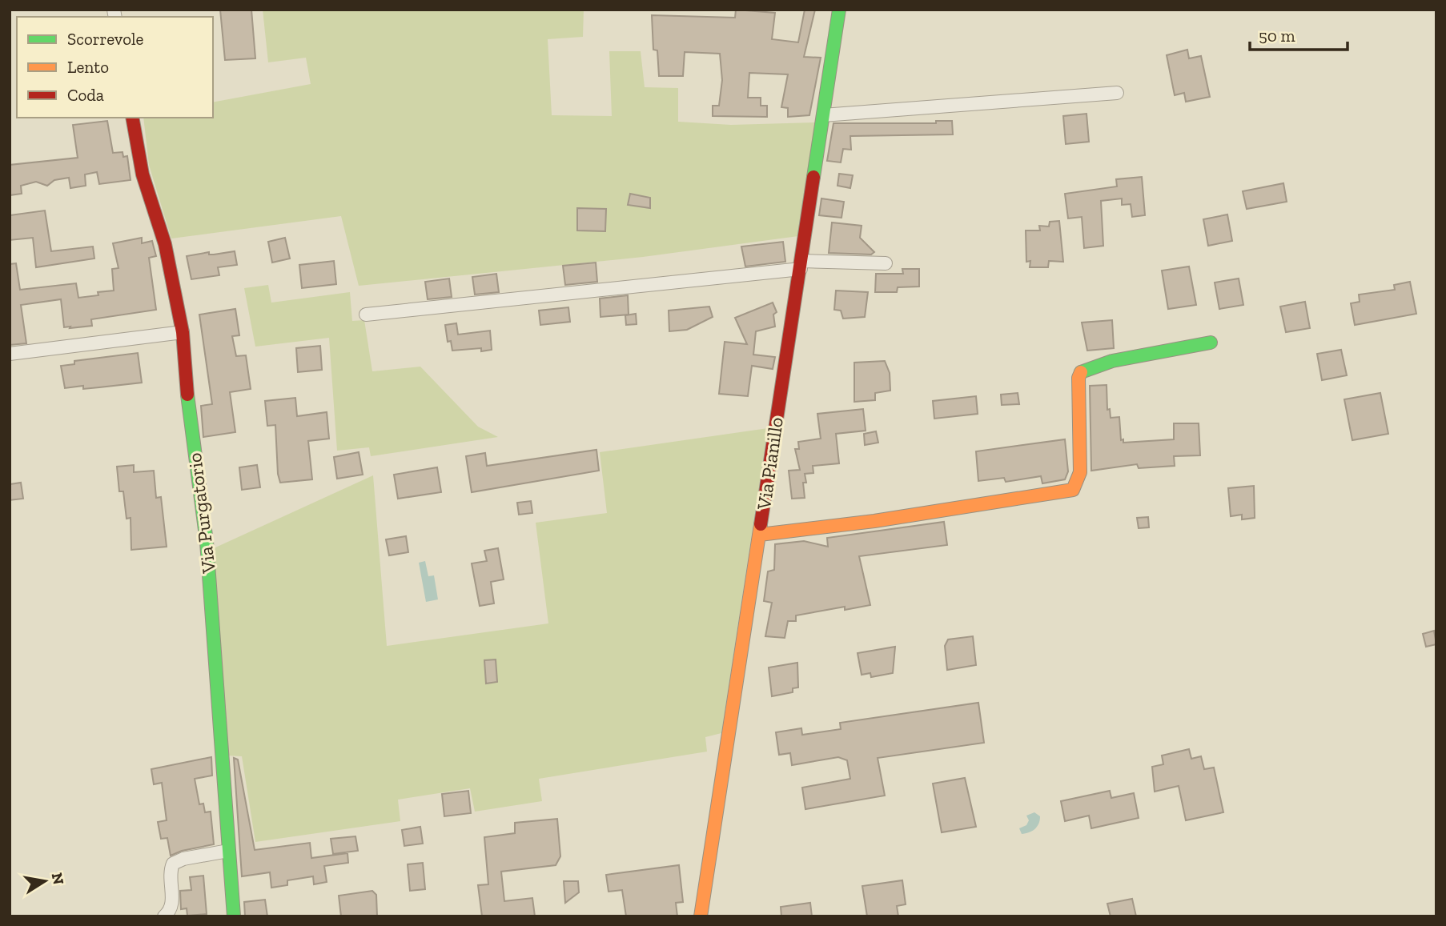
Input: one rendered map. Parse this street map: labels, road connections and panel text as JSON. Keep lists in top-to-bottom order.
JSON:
{
  "streets": {
    "street": ["Via Pianillo", "Via Purgatorio"]
  },
  "legend": ["Scorrevole", "Lento", "Coda"],
  "scale_bar": "50 m",
  "north": "right"
}
